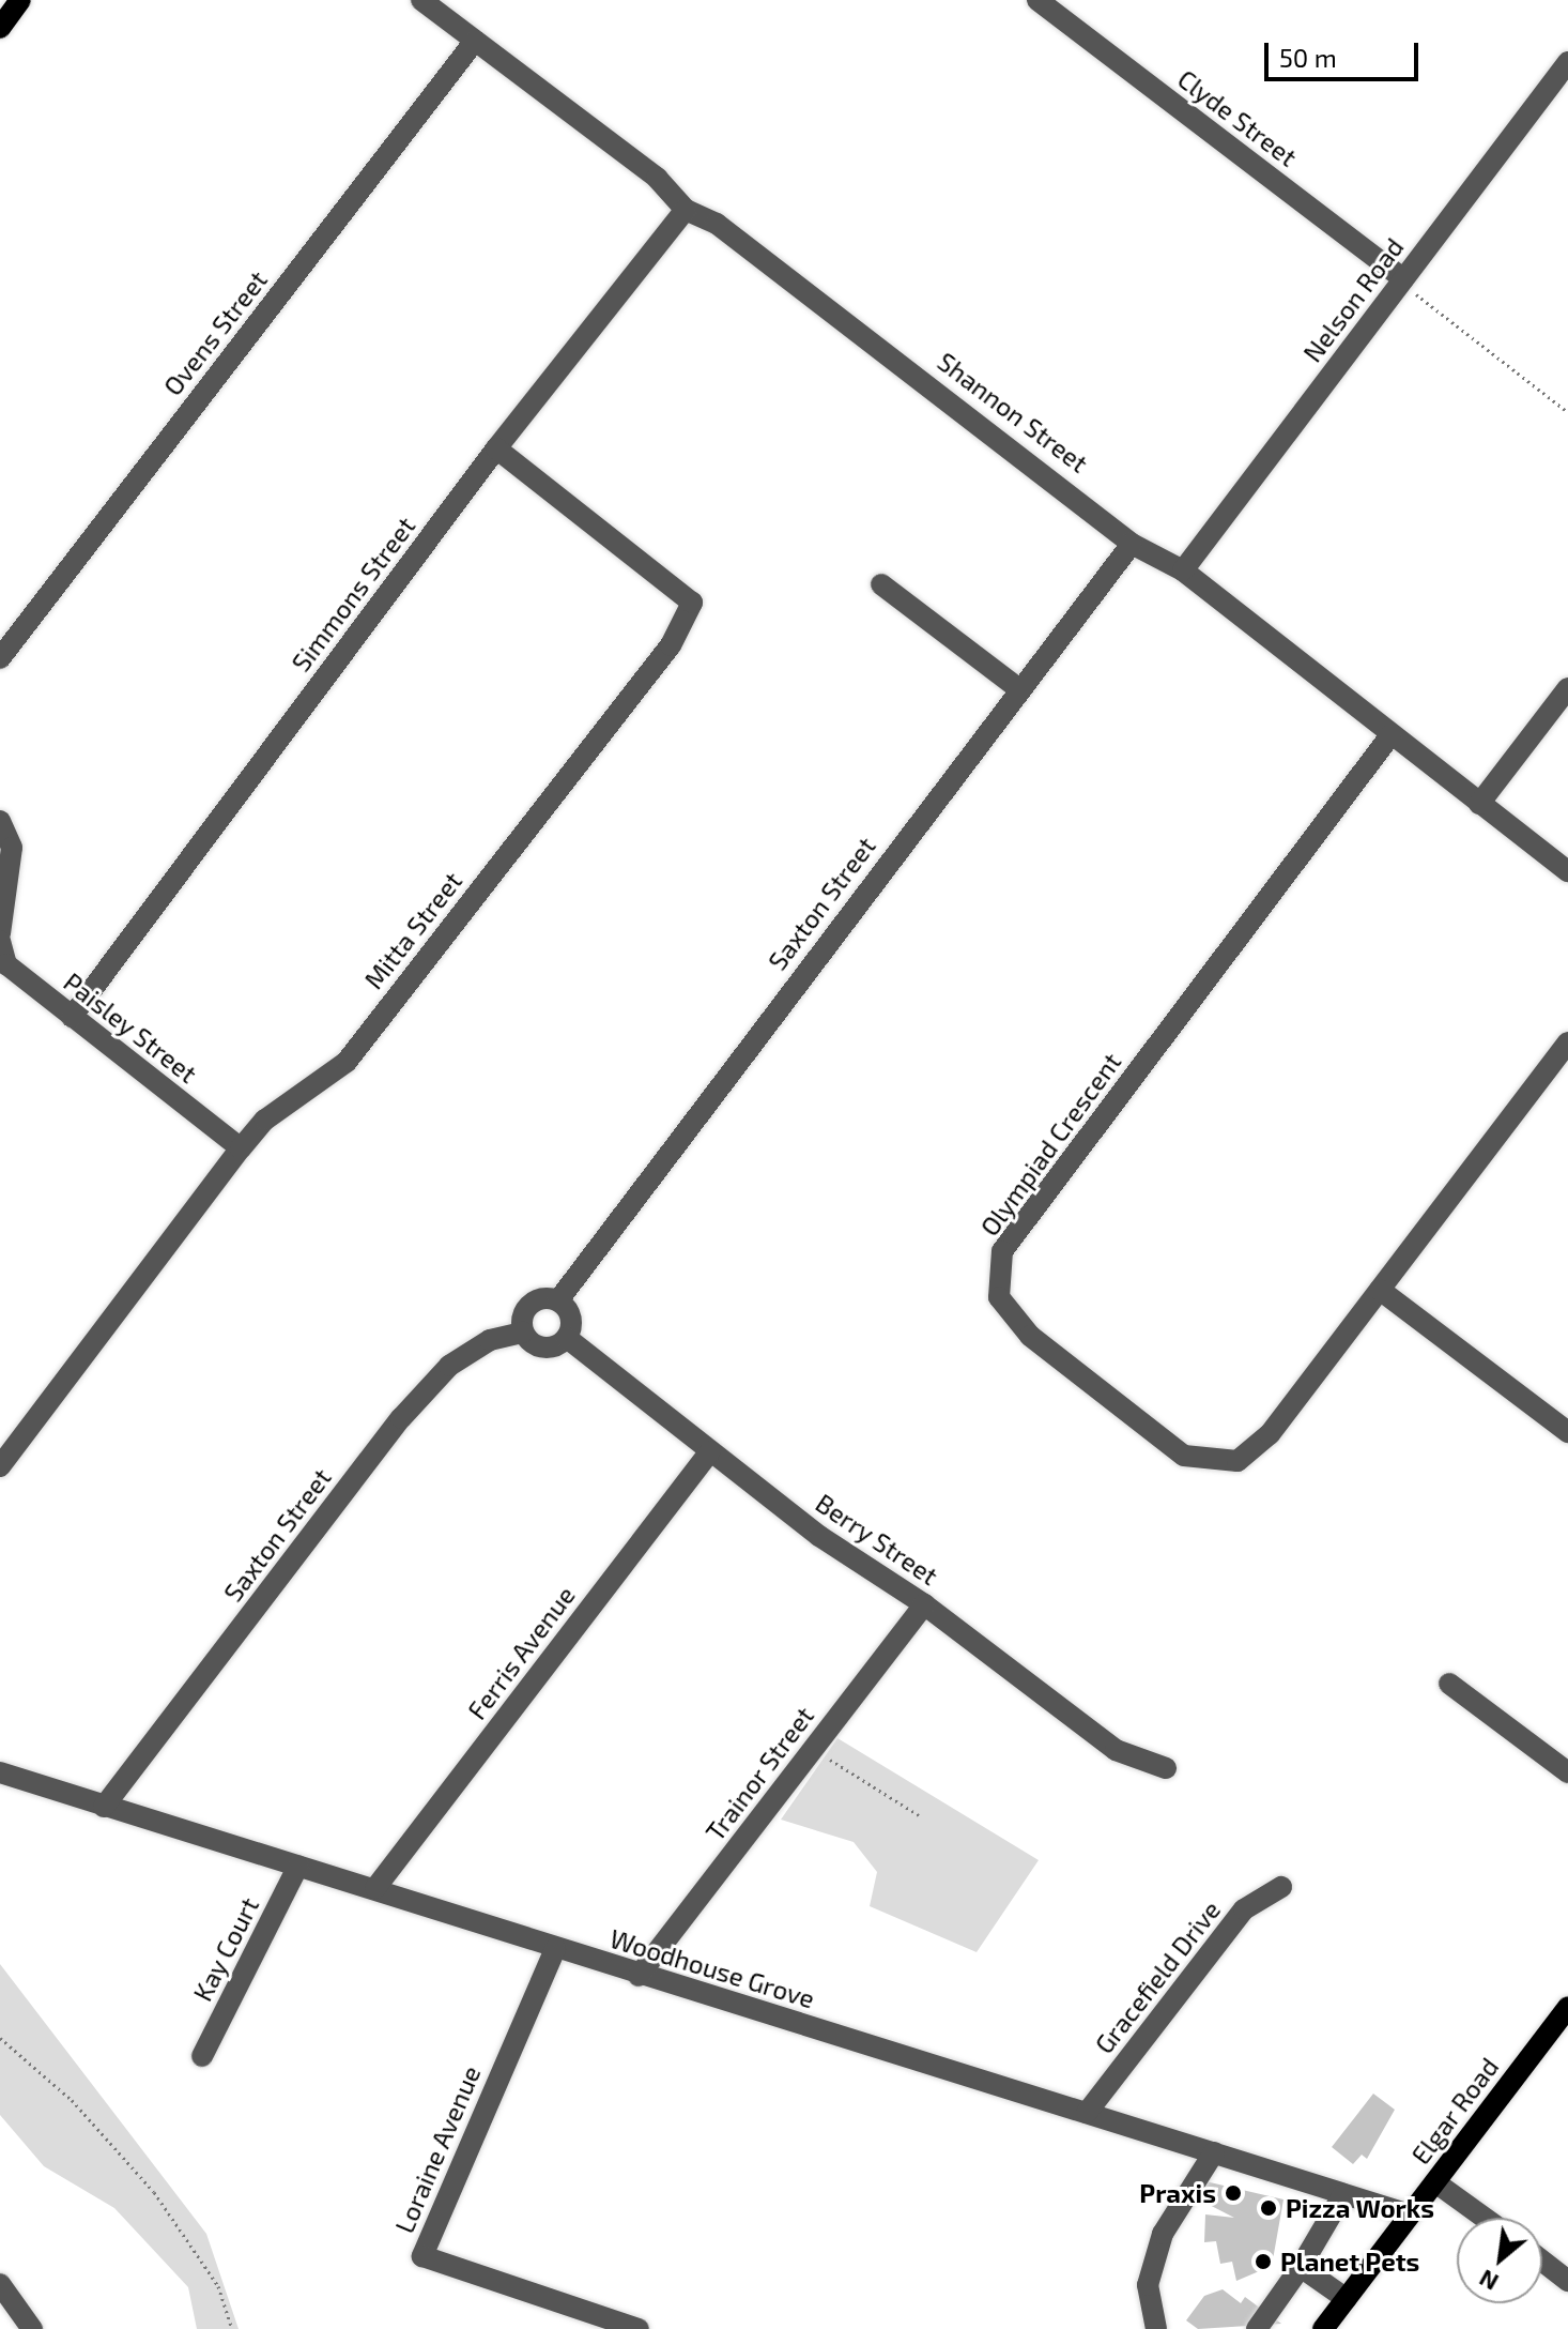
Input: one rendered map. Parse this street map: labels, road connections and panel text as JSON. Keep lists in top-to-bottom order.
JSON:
{
  "streets": {
    "main road": ["Elgar Road"],
    "street": [
      "Clyde Street",
      "Nelson Road",
      "Ovens Street",
      "Shannon Street",
      "Simmons Street",
      "Saxton Street",
      "Mitta Street",
      "Paisley Street",
      "Olympiad Crescent",
      "Berry Street",
      "Ferris Avenue",
      "Trainor Street",
      "Kay Court",
      "Woodhouse Grove",
      "Gracefield Drive",
      "Loraine Avenue"
    ]
  },
  "crossings": [
    ["Clyde Street", "Nelson Road"],
    ["Nelson Road", "Shannon Street"],
    ["Ovens Street", "Shannon Street"],
    ["Shannon Street", "Simmons Street"],
    ["Shannon Street", "Saxton Street"],
    ["Shannon Street", "Olympiad Crescent"],
    ["Simmons Street", "Mitta Street"],
    ["Simmons Street", "Paisley Street"],
    ["Saxton Street", "Berry Street"],
    ["Saxton Street", "Woodhouse Grove"],
    ["Mitta Street", "Paisley Street"],
    ["Berry Street", "Ferris Avenue"],
    ["Berry Street", "Trainor Street"],
    ["Ferris Avenue", "Woodhouse Grove"],
    ["Trainor Street", "Woodhouse Grove"],
    ["Kay Court", "Woodhouse Grove"],
    ["Woodhouse Grove", "Gracefield Drive"],
    ["Woodhouse Grove", "Elgar Road"],
    ["Woodhouse Grove", "Loraine Avenue"]
  ],
  "places": ["Praxis", "Pizza Works", "Planet Pets"],
  "scale_bar": "50 m",
  "north": "bottom left"
}
